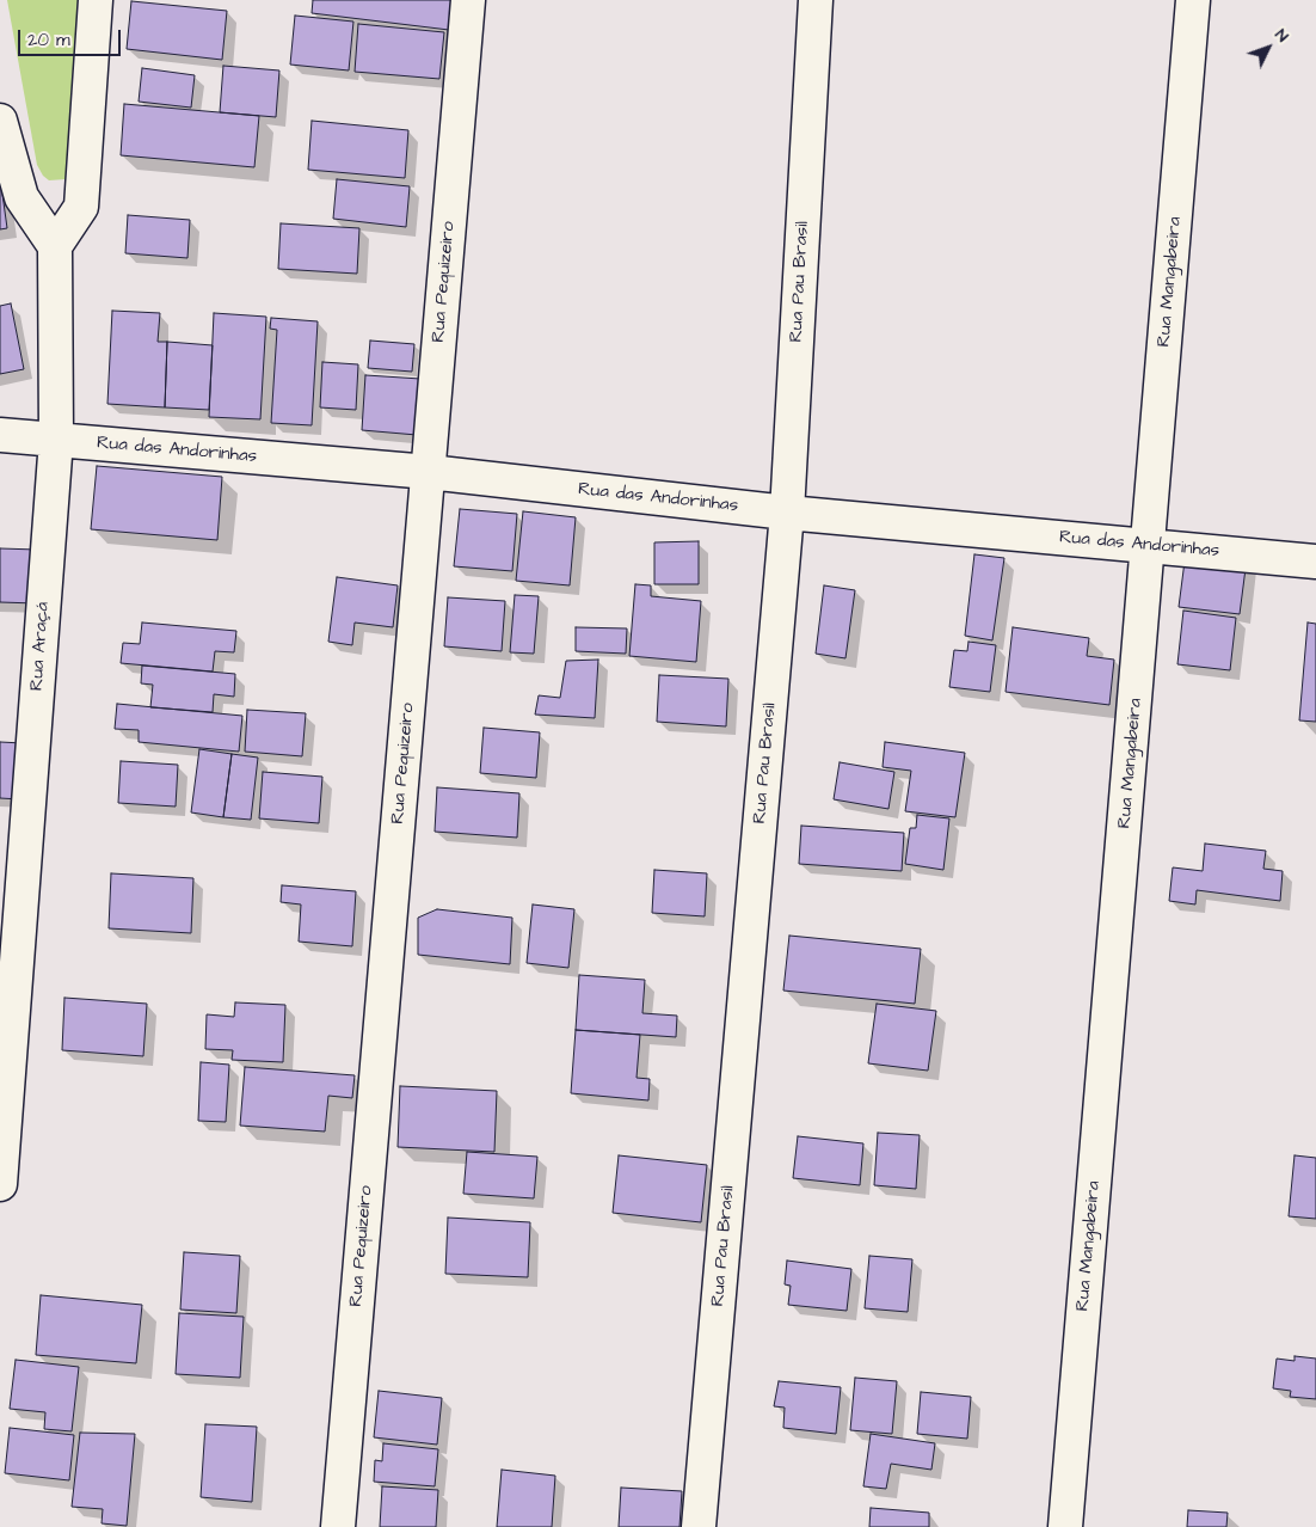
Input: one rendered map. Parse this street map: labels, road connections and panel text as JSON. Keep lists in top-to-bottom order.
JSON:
{
  "streets": {
    "street": [
      "Rua Pequizeiro",
      "Rua Pau Brasil",
      "Rua Mangabeira",
      "Rua das Andorinhas",
      "Rua Araçá"
    ]
  },
  "crossings": [
    ["Rua Pequizeiro", "Rua das Andorinhas"],
    ["Rua Pau Brasil", "Rua das Andorinhas"],
    ["Rua Mangabeira", "Rua das Andorinhas"],
    ["Rua das Andorinhas", "Rua Araçá"]
  ],
  "scale_bar": "20 m",
  "north": "top right"
}
